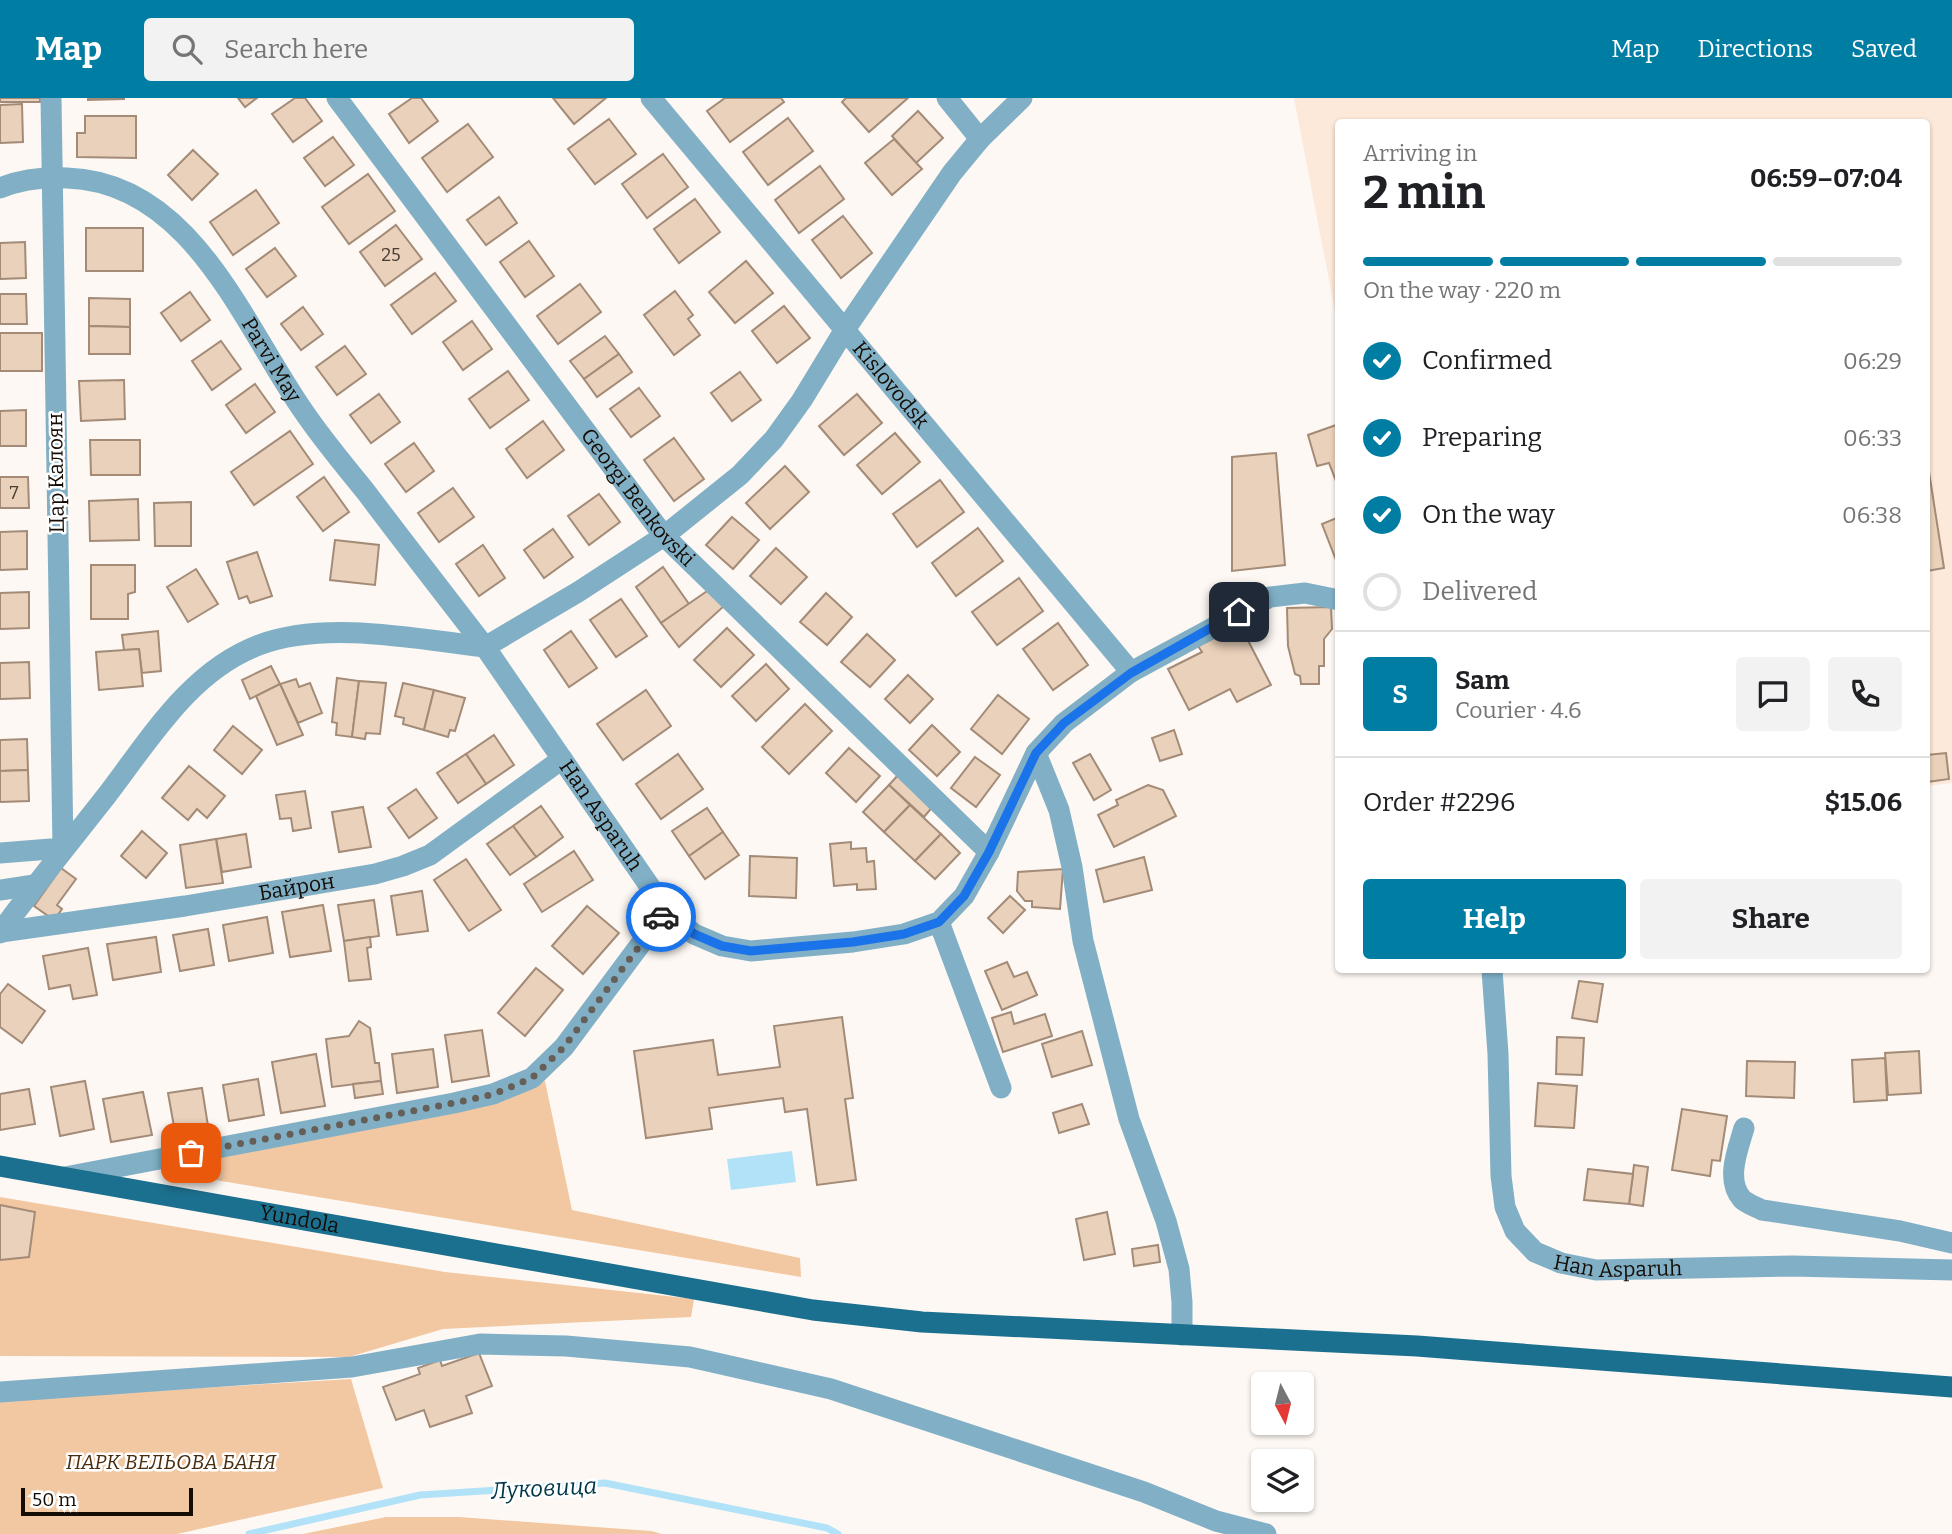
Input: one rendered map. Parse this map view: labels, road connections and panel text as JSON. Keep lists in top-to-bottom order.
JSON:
{
  "streets": {
    "main road": ["Yundola"],
    "street": [
      "Parvi May",
      "Kislovodsk",
      "Цар Калоян",
      "Georgi Benkovski",
      "Han Asparuh",
      "Байрон"
    ]
  },
  "crossings": [
    ["Parvi May", "Цар Калоян"],
    ["Parvi May", "Han Asparuh"],
    ["Kislovodsk", "Han Asparuh"],
    ["Georgi Benkovski", "Han Asparuh"],
    ["Han Asparuh", "Байрон"]
  ],
  "water": ["Луковица"],
  "parks": ["ПАРК ВЕЛЬОВА БАНЯ"],
  "house_numbers": ["25", "7"],
  "scale_bar": "50 m",
  "north": "bottom",
  "page": {
    "header": "Map",
    "search": "Search here",
    "nav": ["Map", "Directions", "Saved"],
    "heading": ["2 min", "Arriving in", "06:59–07:04"],
    "panel": [
      "Sam",
      "Courier · 4.6",
      "Order #2296",
      "$15.06"
    ],
    "bar": "On the way · 220 m",
    "list": [
      ["Confirmed", "06:29"],
      ["Preparing", "06:33"],
      ["On the way", "06:38"],
      "Delivered"
    ],
    "round": "S",
    "buttons": ["Help", "Share"],
    "scale": "50 m"
  }
}
